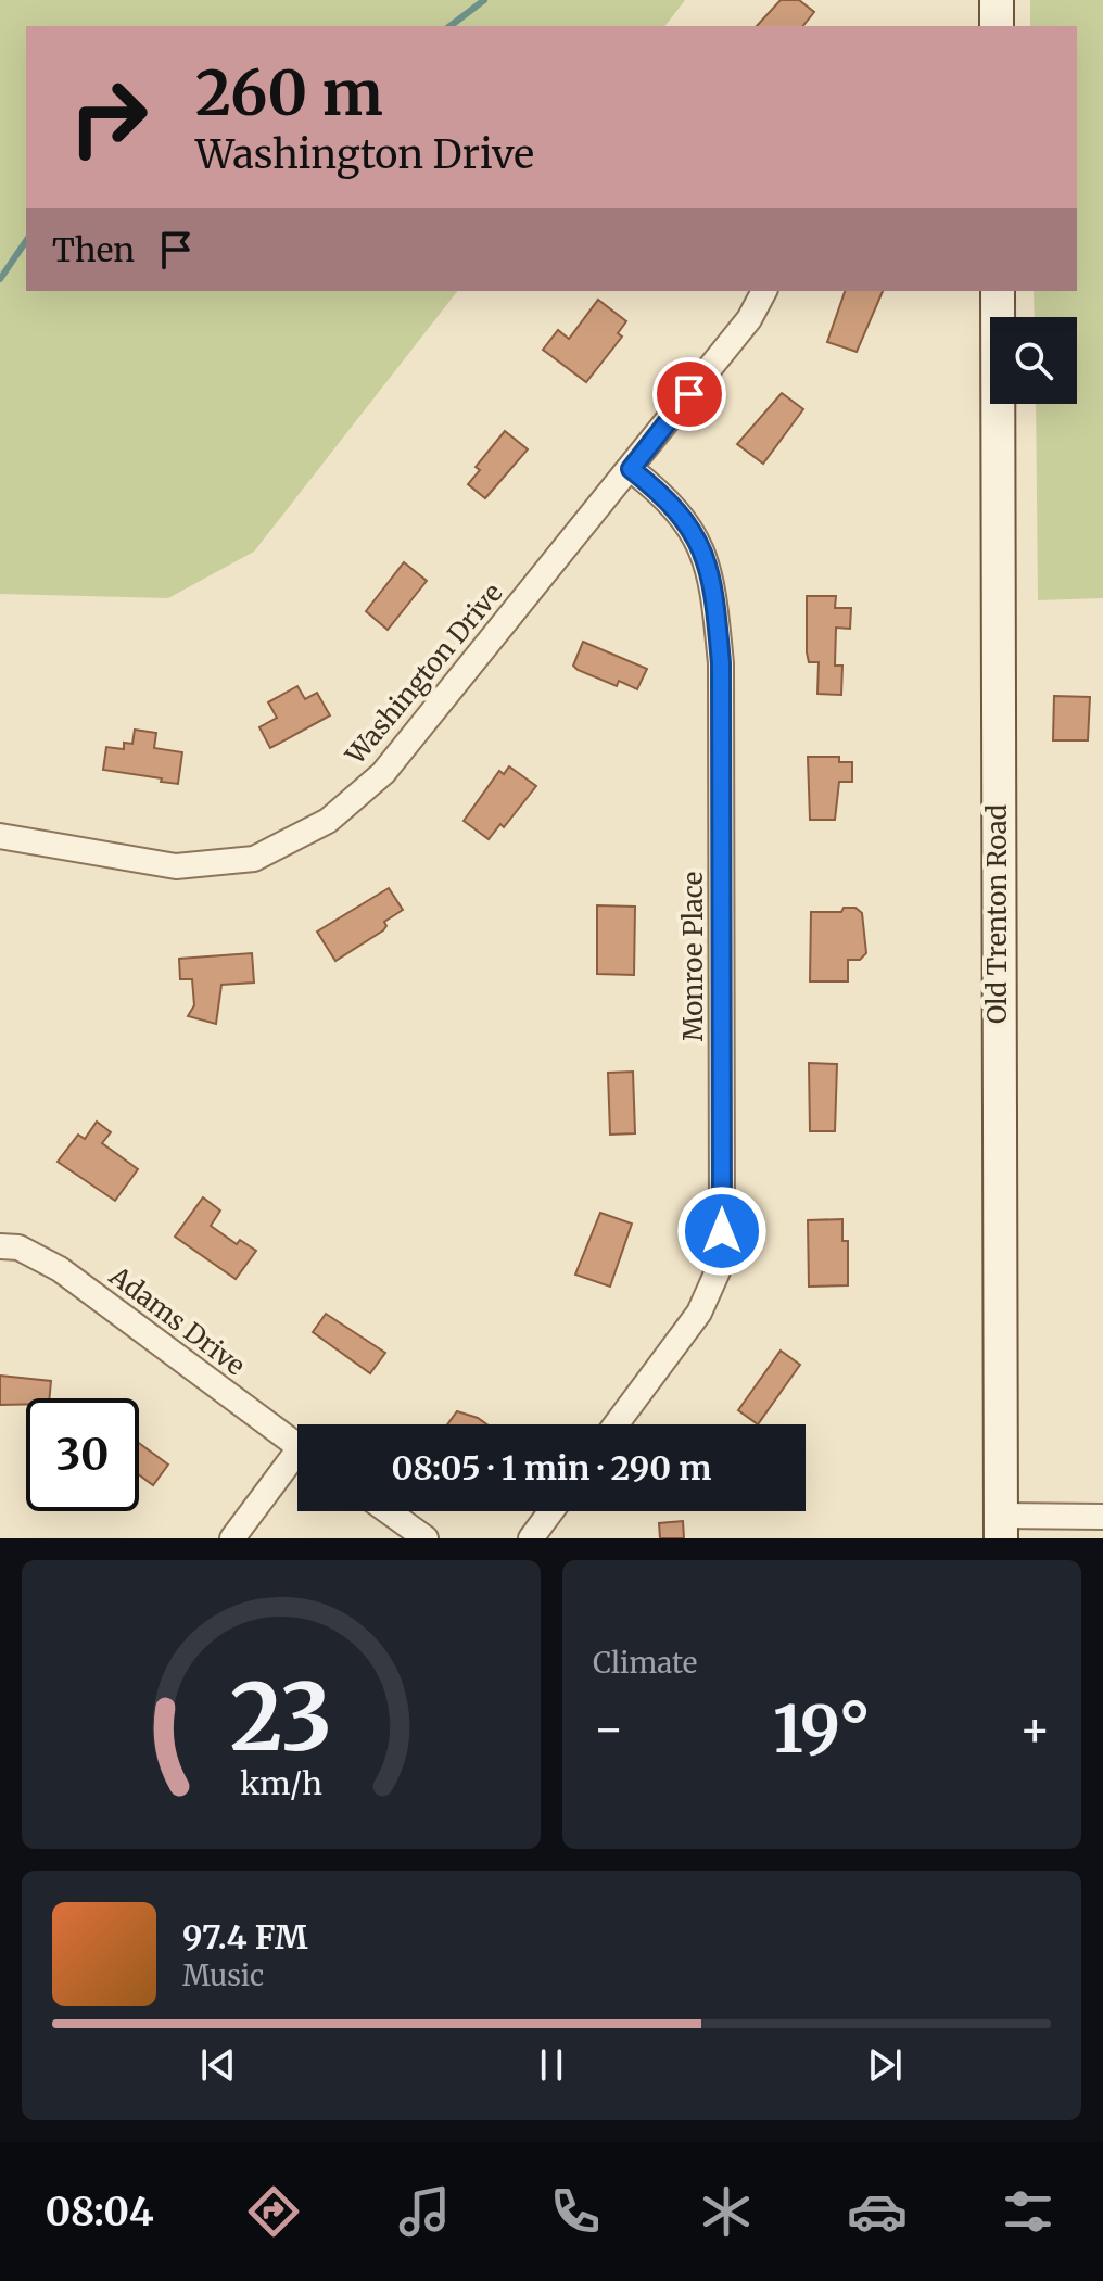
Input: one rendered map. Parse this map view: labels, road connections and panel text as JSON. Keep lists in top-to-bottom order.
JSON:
{
  "streets": {
    "main road": ["Old Trenton Road"],
    "street": ["Washington Drive", "Monroe Place", "Adams Drive"]
  },
  "crossings": [
    ["Washington Drive", "Monroe Place"]
  ],
  "page": {
    "turn": ["260 m", "Washington Drive"],
    "then": "Then",
    "limit": "30",
    "trip": "08:05 · 1 min · 290 m",
    "tile": "Climate",
    "heat": ["−", "19°", "+"],
    "song": ["97.4 FM", "Music"],
    "tabs": "08:04",
    "gauge": ["23", "km/h"]
  }
}
